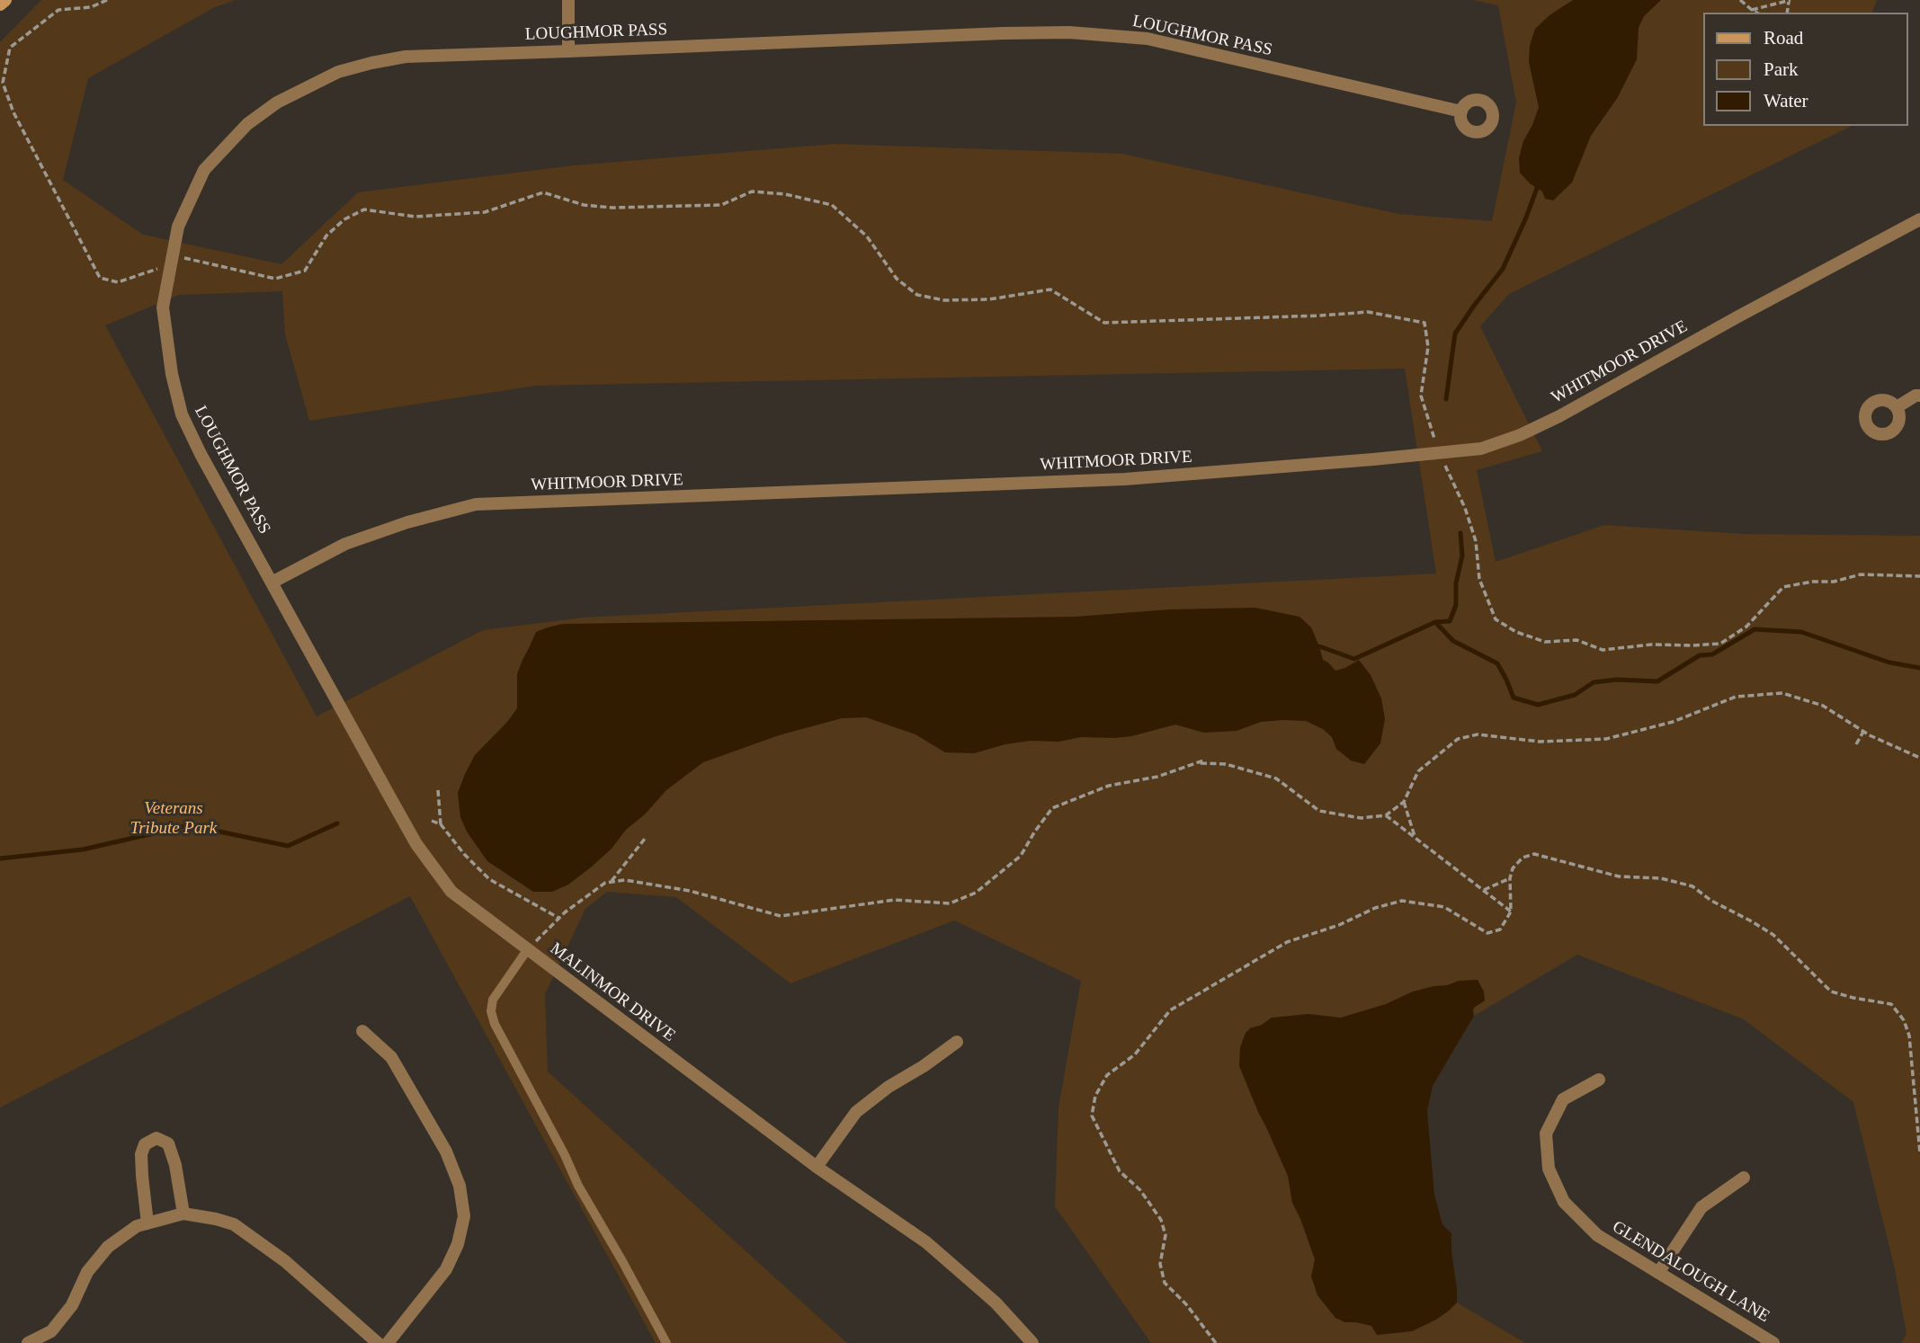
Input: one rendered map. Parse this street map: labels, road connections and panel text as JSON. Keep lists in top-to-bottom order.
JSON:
{
  "streets": {
    "street": [
      "LOUGHMOR PASS",
      "WHITMOOR DRIVE",
      "MALINMOR DRIVE",
      "GLENDALOUGH LANE"
    ]
  },
  "crossings": [
    ["LOUGHMOR PASS", "WHITMOOR DRIVE"],
    ["LOUGHMOR PASS", "MALINMOR DRIVE"],
    ["WHITMOOR DRIVE", "MALINMOR DRIVE"]
  ],
  "parks": ["Veterans Tribute Park"],
  "legend": ["Road", "Park", "Water"]
}
